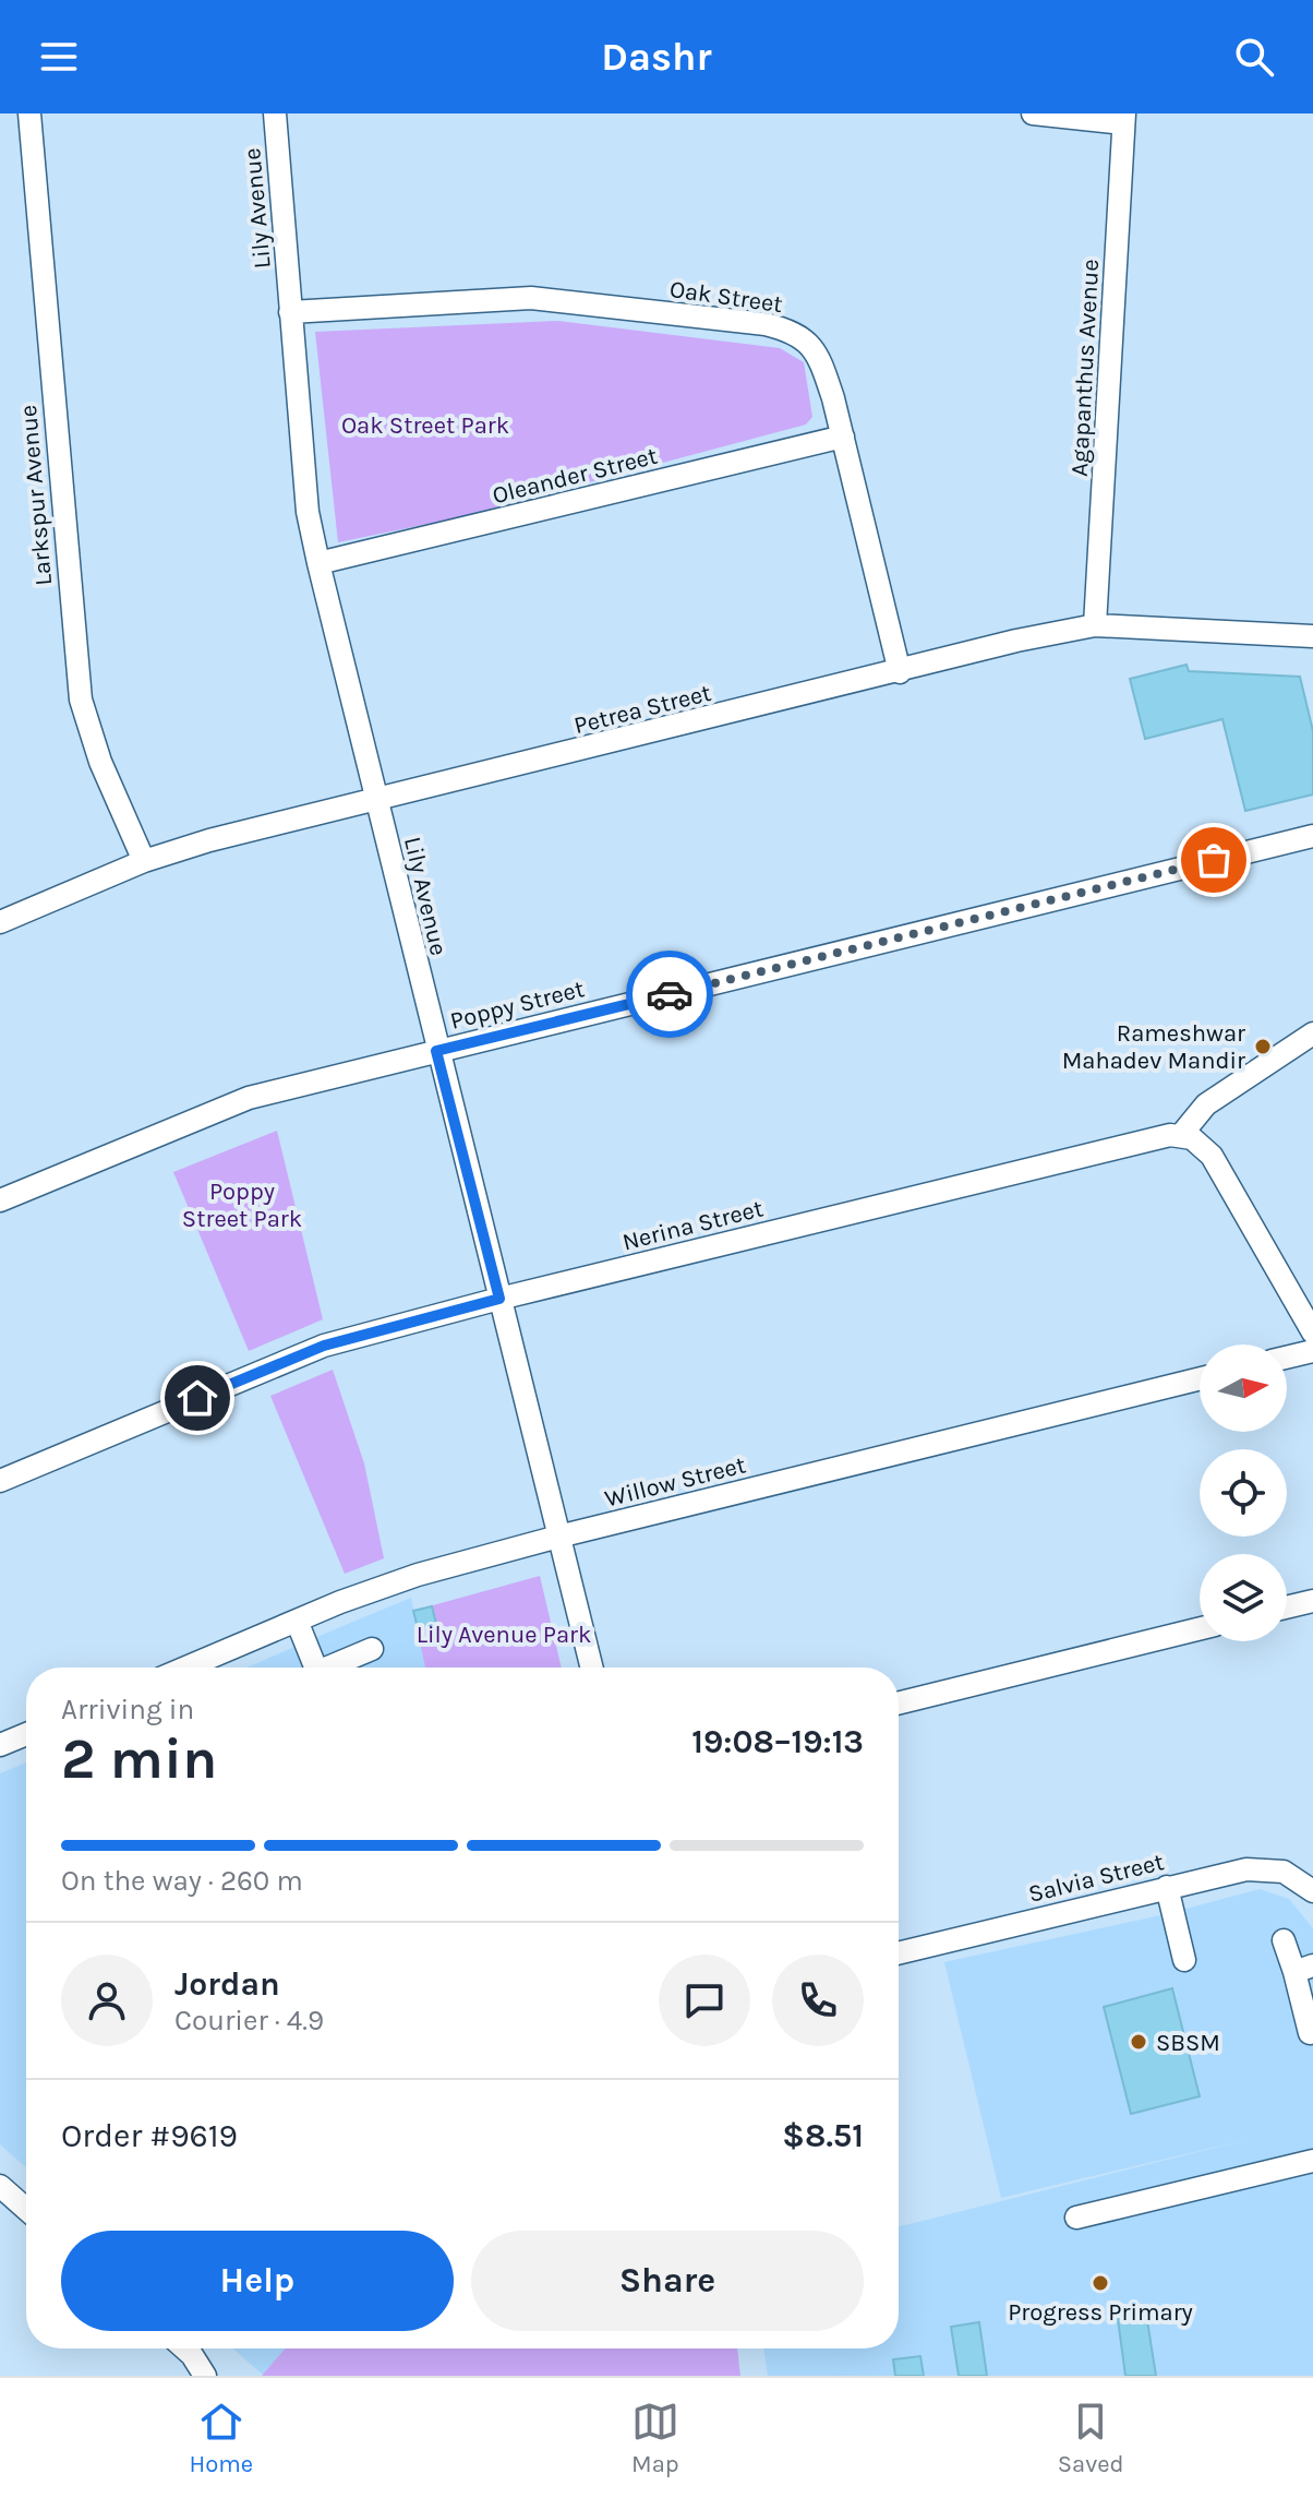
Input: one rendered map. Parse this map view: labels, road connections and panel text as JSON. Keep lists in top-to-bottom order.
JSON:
{
  "streets": {
    "street": [
      "Lily Avenue",
      "Oak Street",
      "Agapanthus Avenue",
      "Oleander Street",
      "Larkspur Avenue",
      "Petrea Street",
      "Poppy Street",
      "Nerina Street",
      "Willow Street",
      "Salvia Street"
    ]
  },
  "crossings": [
    ["Lily Avenue", "Oak Street"],
    ["Lily Avenue", "Oleander Street"],
    ["Lily Avenue", "Petrea Street"],
    ["Lily Avenue", "Poppy Street"],
    ["Lily Avenue", "Nerina Street"],
    ["Lily Avenue", "Willow Street"],
    ["Oak Street", "Oleander Street"],
    ["Oak Street", "Petrea Street"],
    ["Agapanthus Avenue", "Petrea Street"],
    ["Larkspur Avenue", "Petrea Street"]
  ],
  "parks": ["Oak Street Park", "Poppy Street Park", "Lily Avenue Park"],
  "places": ["Rameshwar Mahadev Mandir", "SBSM", "Progress Primary"],
  "north": "right",
  "page": {
    "header": "Dashr",
    "heading": ["2 min", "Arriving in", "19:08–19:13"],
    "panel": [
      "Jordan",
      "Courier · 4.9",
      "Order #9619",
      "$8.51"
    ],
    "bar": "On the way · 260 m",
    "buttons": ["Help", "Share"],
    "tabs": ["Home", "Map", "Saved"]
  }
}
